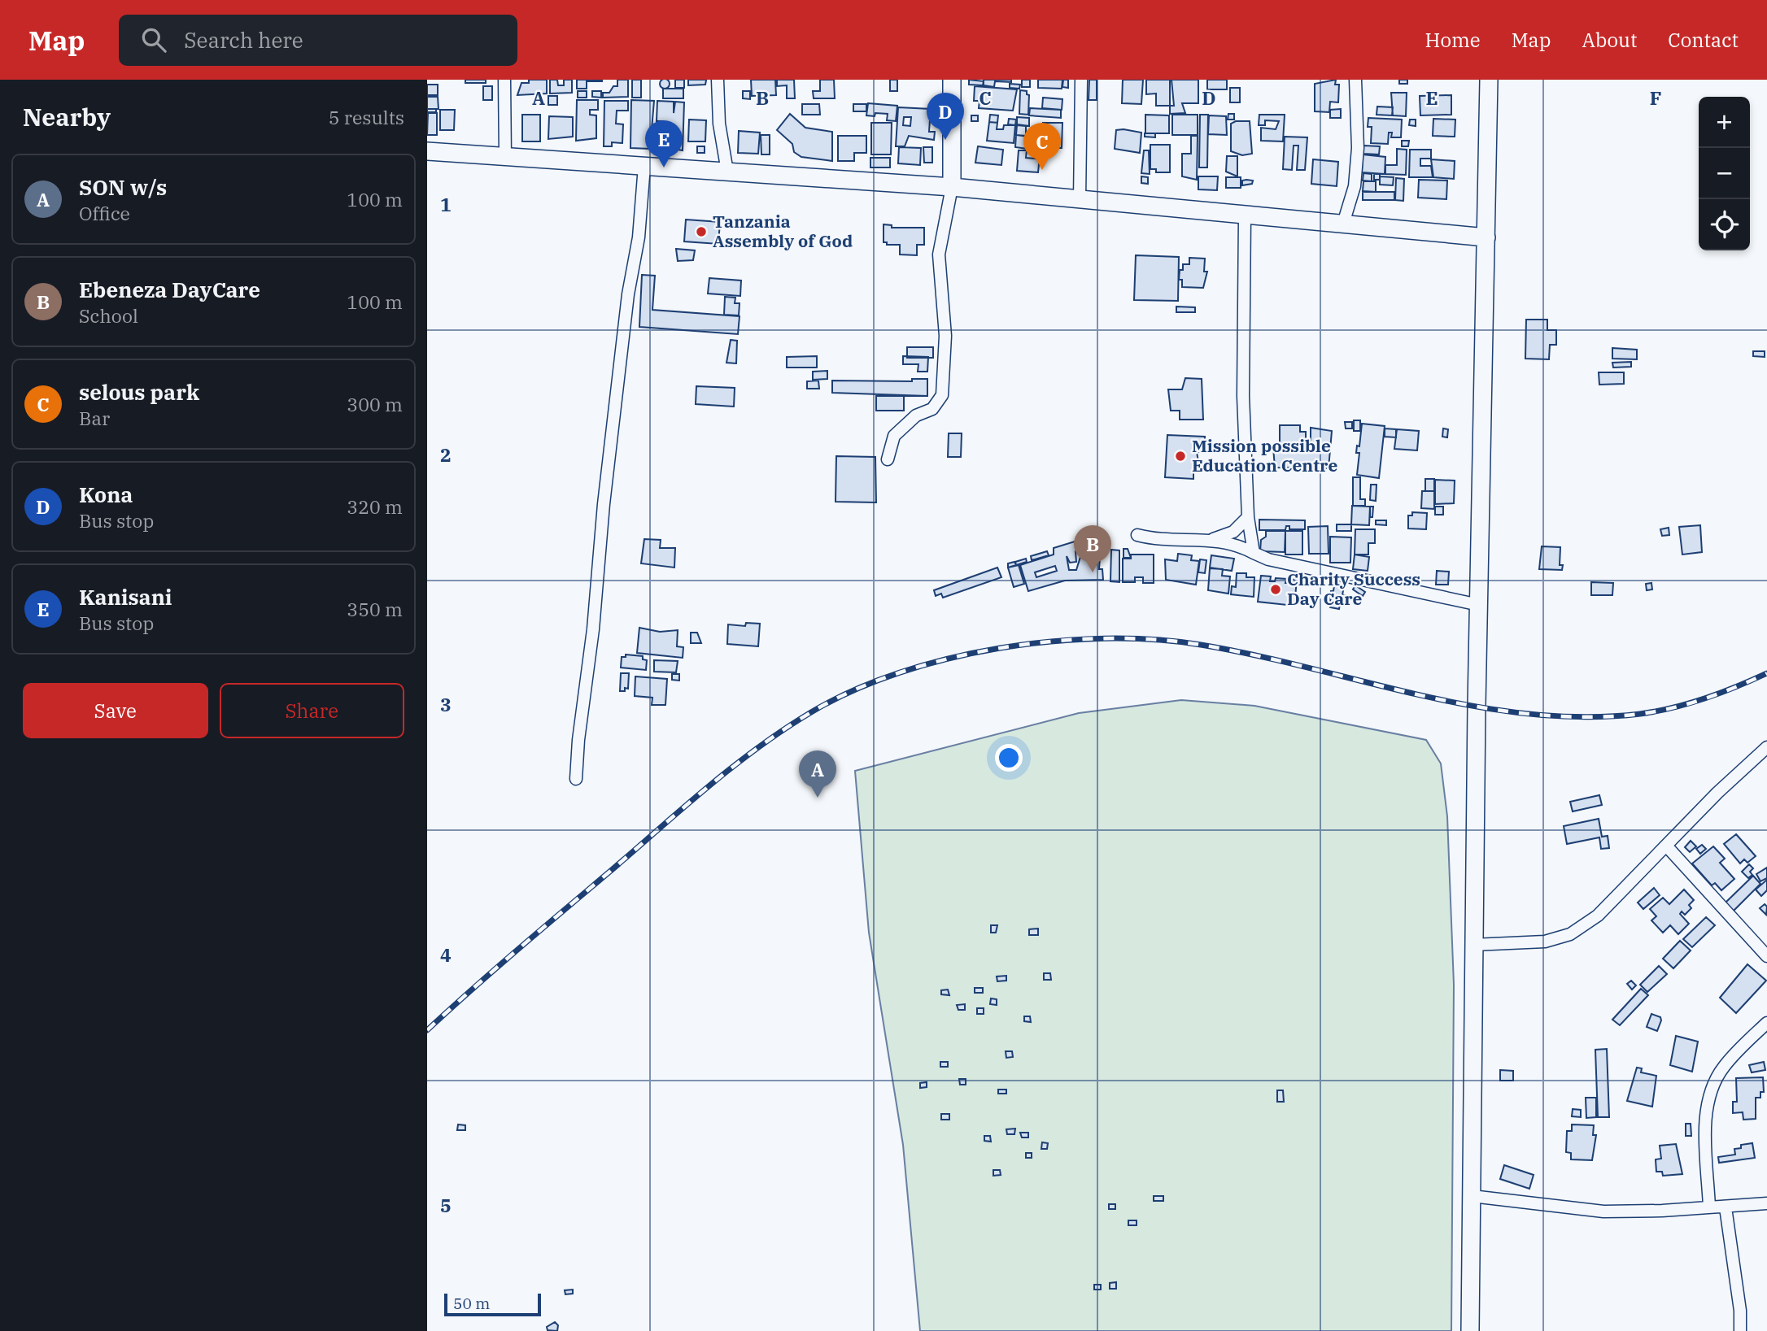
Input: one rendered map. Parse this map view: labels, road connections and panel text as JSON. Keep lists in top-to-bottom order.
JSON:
{
  "places": ["Tanzania Assembly of God", "Mission possible Education Centre", "Charity Success Day Care"],
  "scale_bar": "50 m",
  "page": {
    "header": "Map",
    "search": "Search here",
    "nav": [
      "Home",
      "Map",
      "About",
      "Contact"
    ],
    "heading": ["Nearby", "5 results"],
    "pins": [
      "D",
      "E",
      "C",
      "B",
      "A"
    ],
    "map_buttons": ["+", "−"],
    "list": [
      {
        "mark": "A",
        "name": "SON w/s",
        "note": "Office",
        "value": "100 m"
      },
      {
        "mark": "B",
        "name": "Ebeneza DayCare",
        "note": "School",
        "value": "100 m"
      },
      {
        "mark": "C",
        "name": "selous park",
        "note": "Bar",
        "value": "300 m"
      },
      {
        "mark": "D",
        "name": "Kona",
        "note": "Bus stop",
        "value": "320 m"
      },
      {
        "mark": "E",
        "name": "Kanisani",
        "note": "Bus stop",
        "value": "350 m"
      }
    ],
    "buttons": ["Save", "Share"],
    "scale": "50 m"
  },
  "grid": {
    "columns": [
      "A",
      "B",
      "C",
      "D",
      "E",
      "F"
    ],
    "rows": [
      "1",
      "2",
      "3",
      "4",
      "5"
    ]
  }
}
